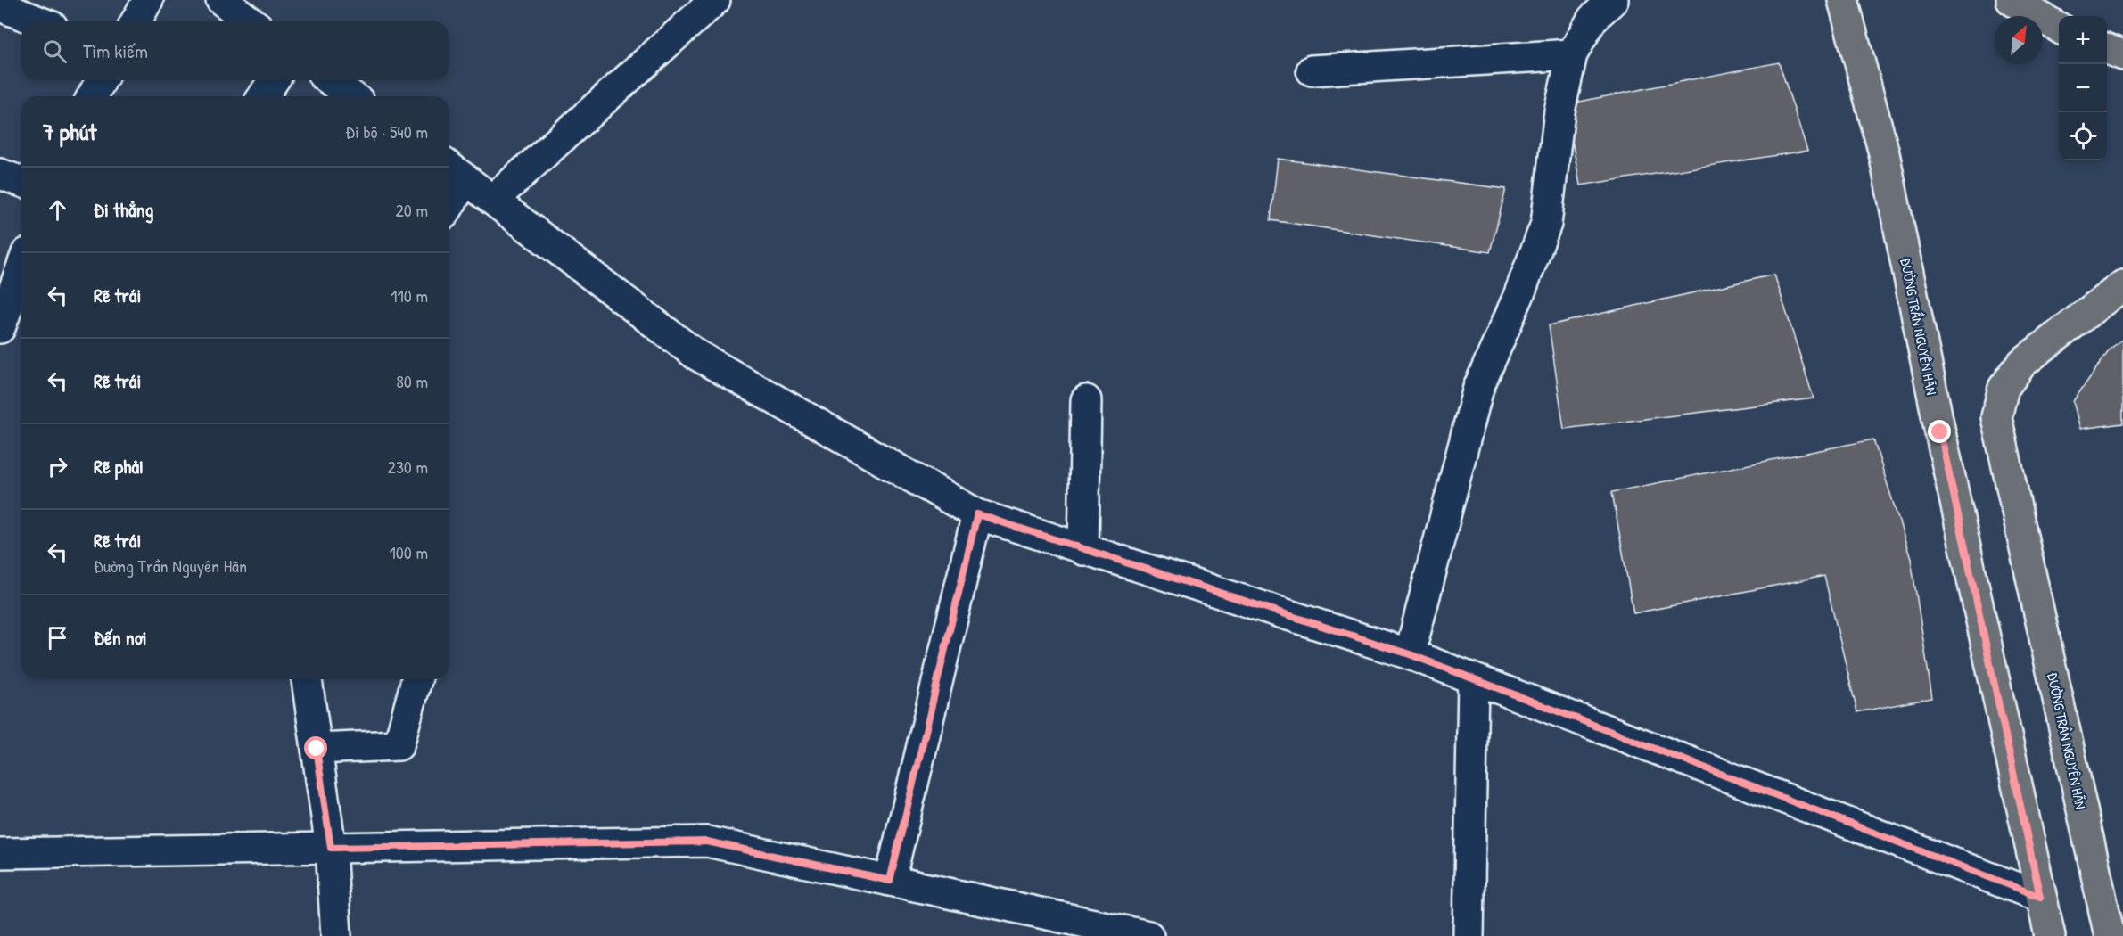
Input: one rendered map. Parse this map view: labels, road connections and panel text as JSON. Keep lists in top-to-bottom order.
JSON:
{
  "streets": {
    "main road": ["ĐƯỜNG TRẦN NGUYÊN HÃN"]
  },
  "north": "top right",
  "page": {
    "map_buttons": ["+", "−"],
    "search": "Tìm kiếm",
    "heading": ["7 phút", "Đi bộ · 540 m"],
    "list": [
      ["Đi thẳng", "20 m"],
      ["Rẽ trái", "110 m"],
      ["Rẽ trái", "80 m"],
      ["Rẽ phải", "230 m"],
      ["Rẽ trái", "Đường Trần Nguyên Hãn", "100 m"],
      "Đến nơi"
    ]
  }
}
